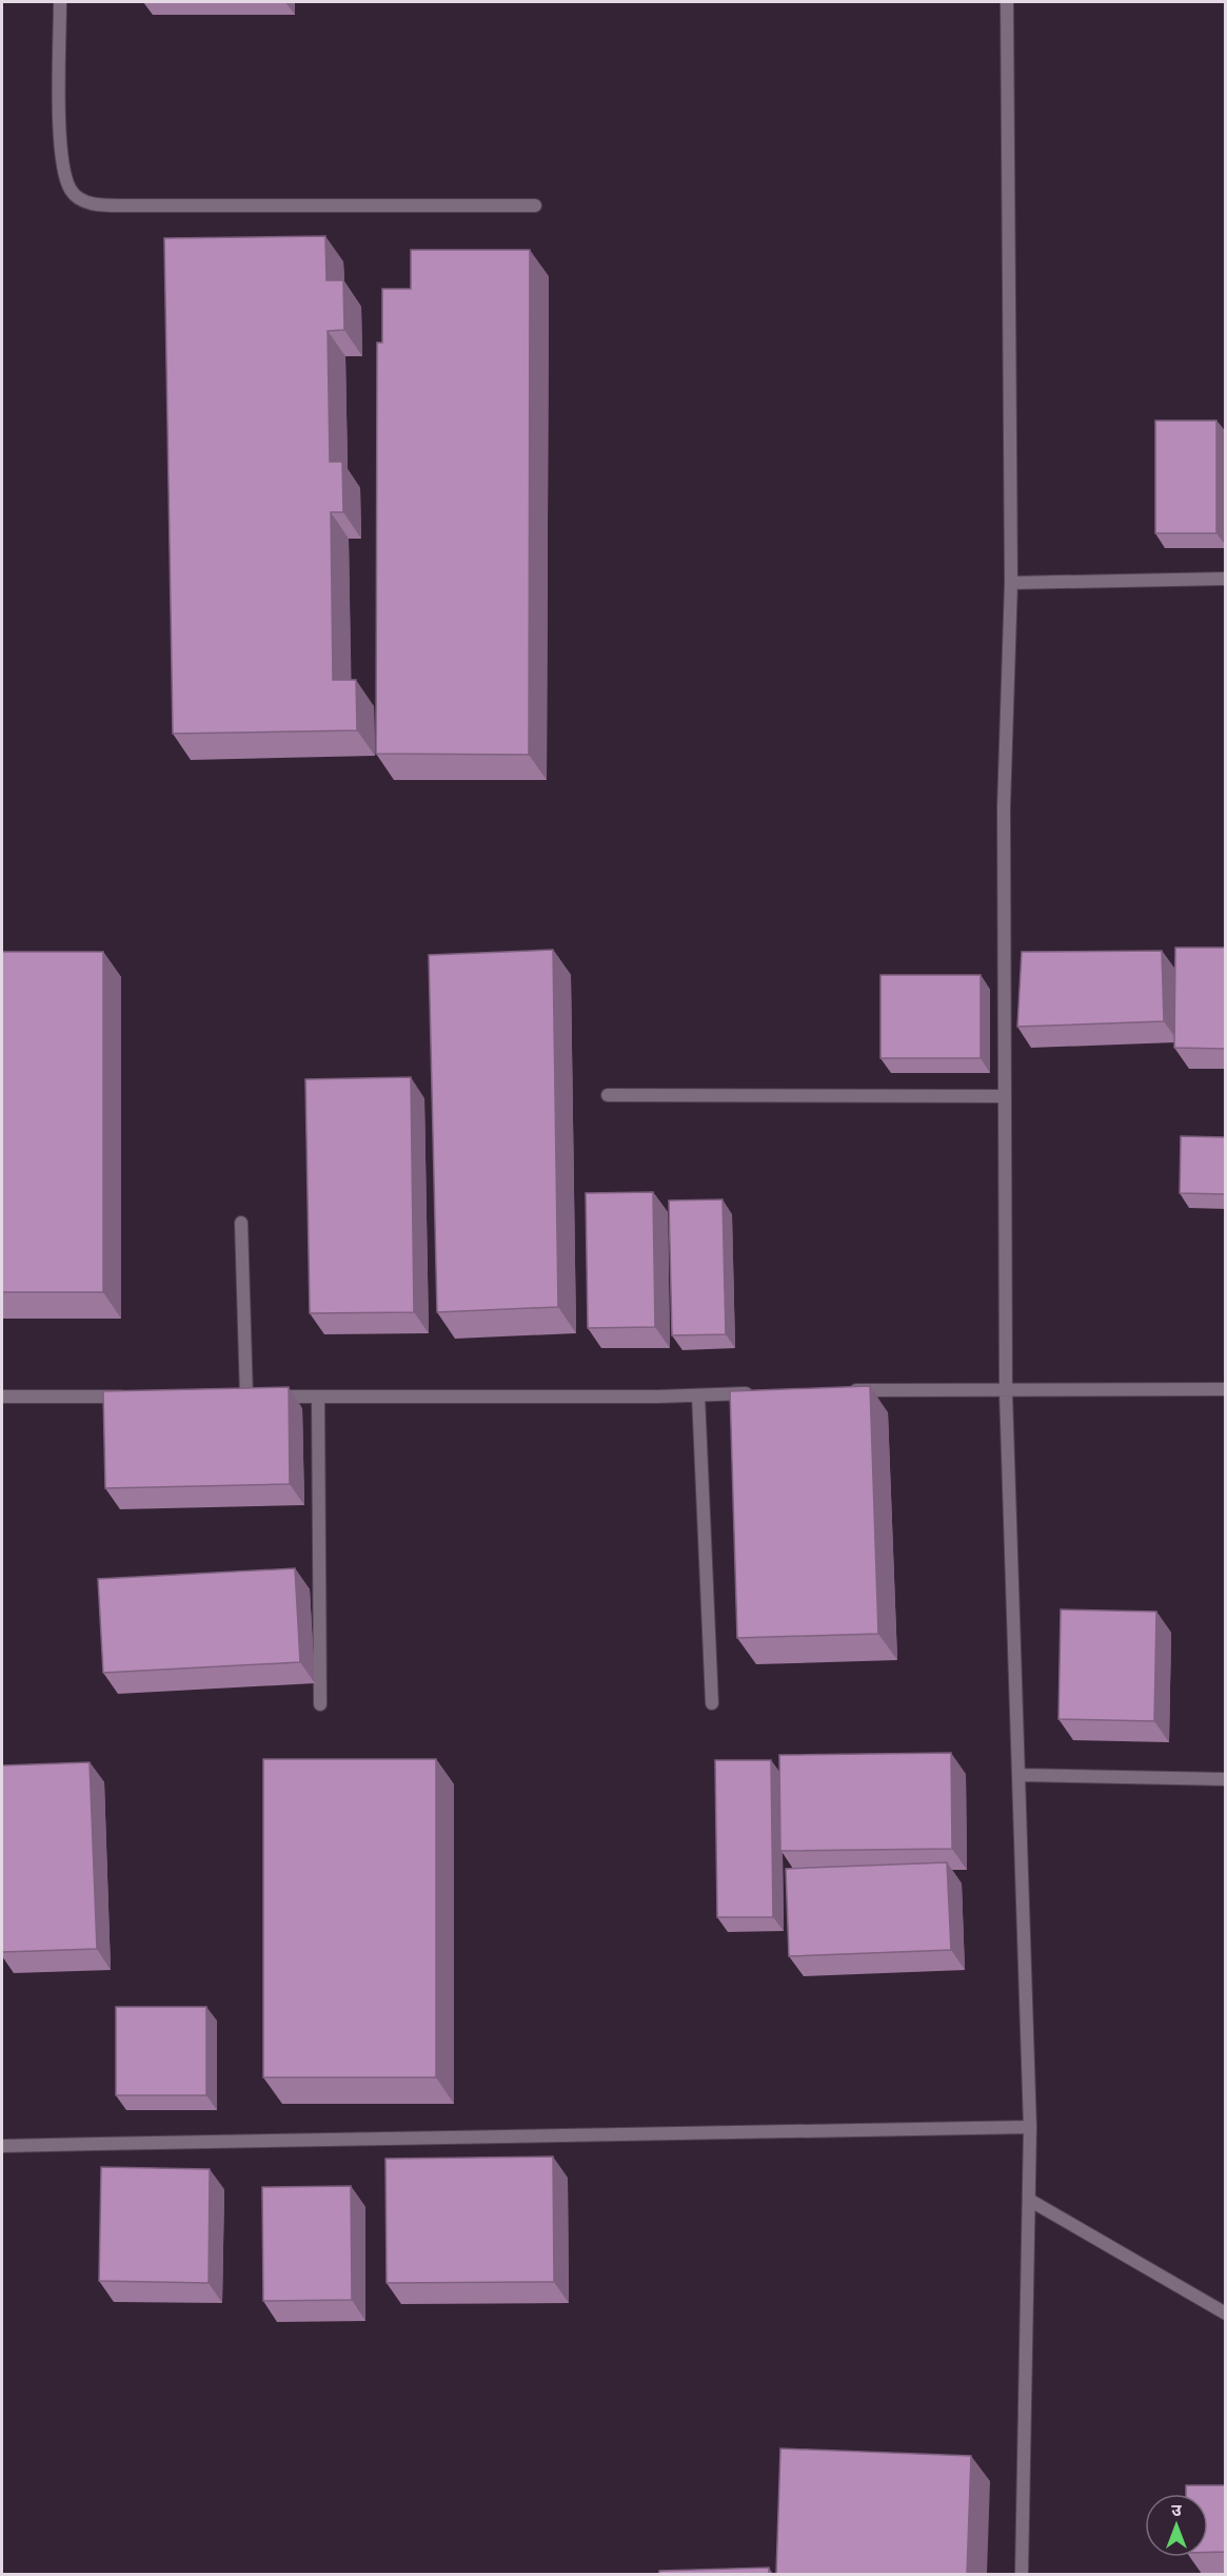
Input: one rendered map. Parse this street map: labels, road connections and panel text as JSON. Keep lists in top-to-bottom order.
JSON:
{
  "north": "top"
}
